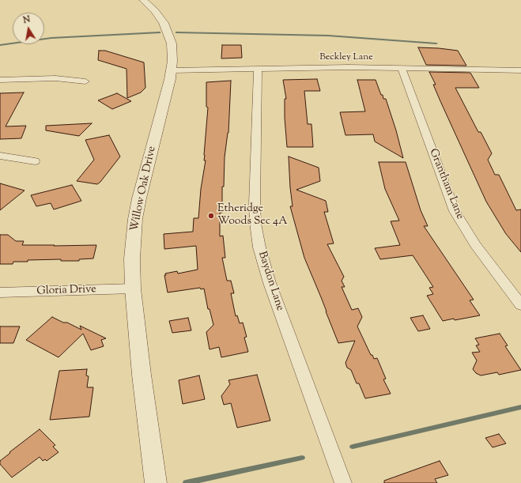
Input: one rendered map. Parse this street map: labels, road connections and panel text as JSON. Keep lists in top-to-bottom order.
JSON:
{
  "streets": {
    "street": [
      "Beckley Lane",
      "Grantham Lane",
      "Willow Oak Drive",
      "Baydon Lane",
      "Gloria Drive"
    ]
  },
  "crossings": [
    ["Beckley Lane", "Grantham Lane"],
    ["Beckley Lane", "Willow Oak Drive"],
    ["Beckley Lane", "Baydon Lane"],
    ["Willow Oak Drive", "Gloria Drive"]
  ],
  "places": ["Etheridge Woods Sec 4A"],
  "north": "top"
}
